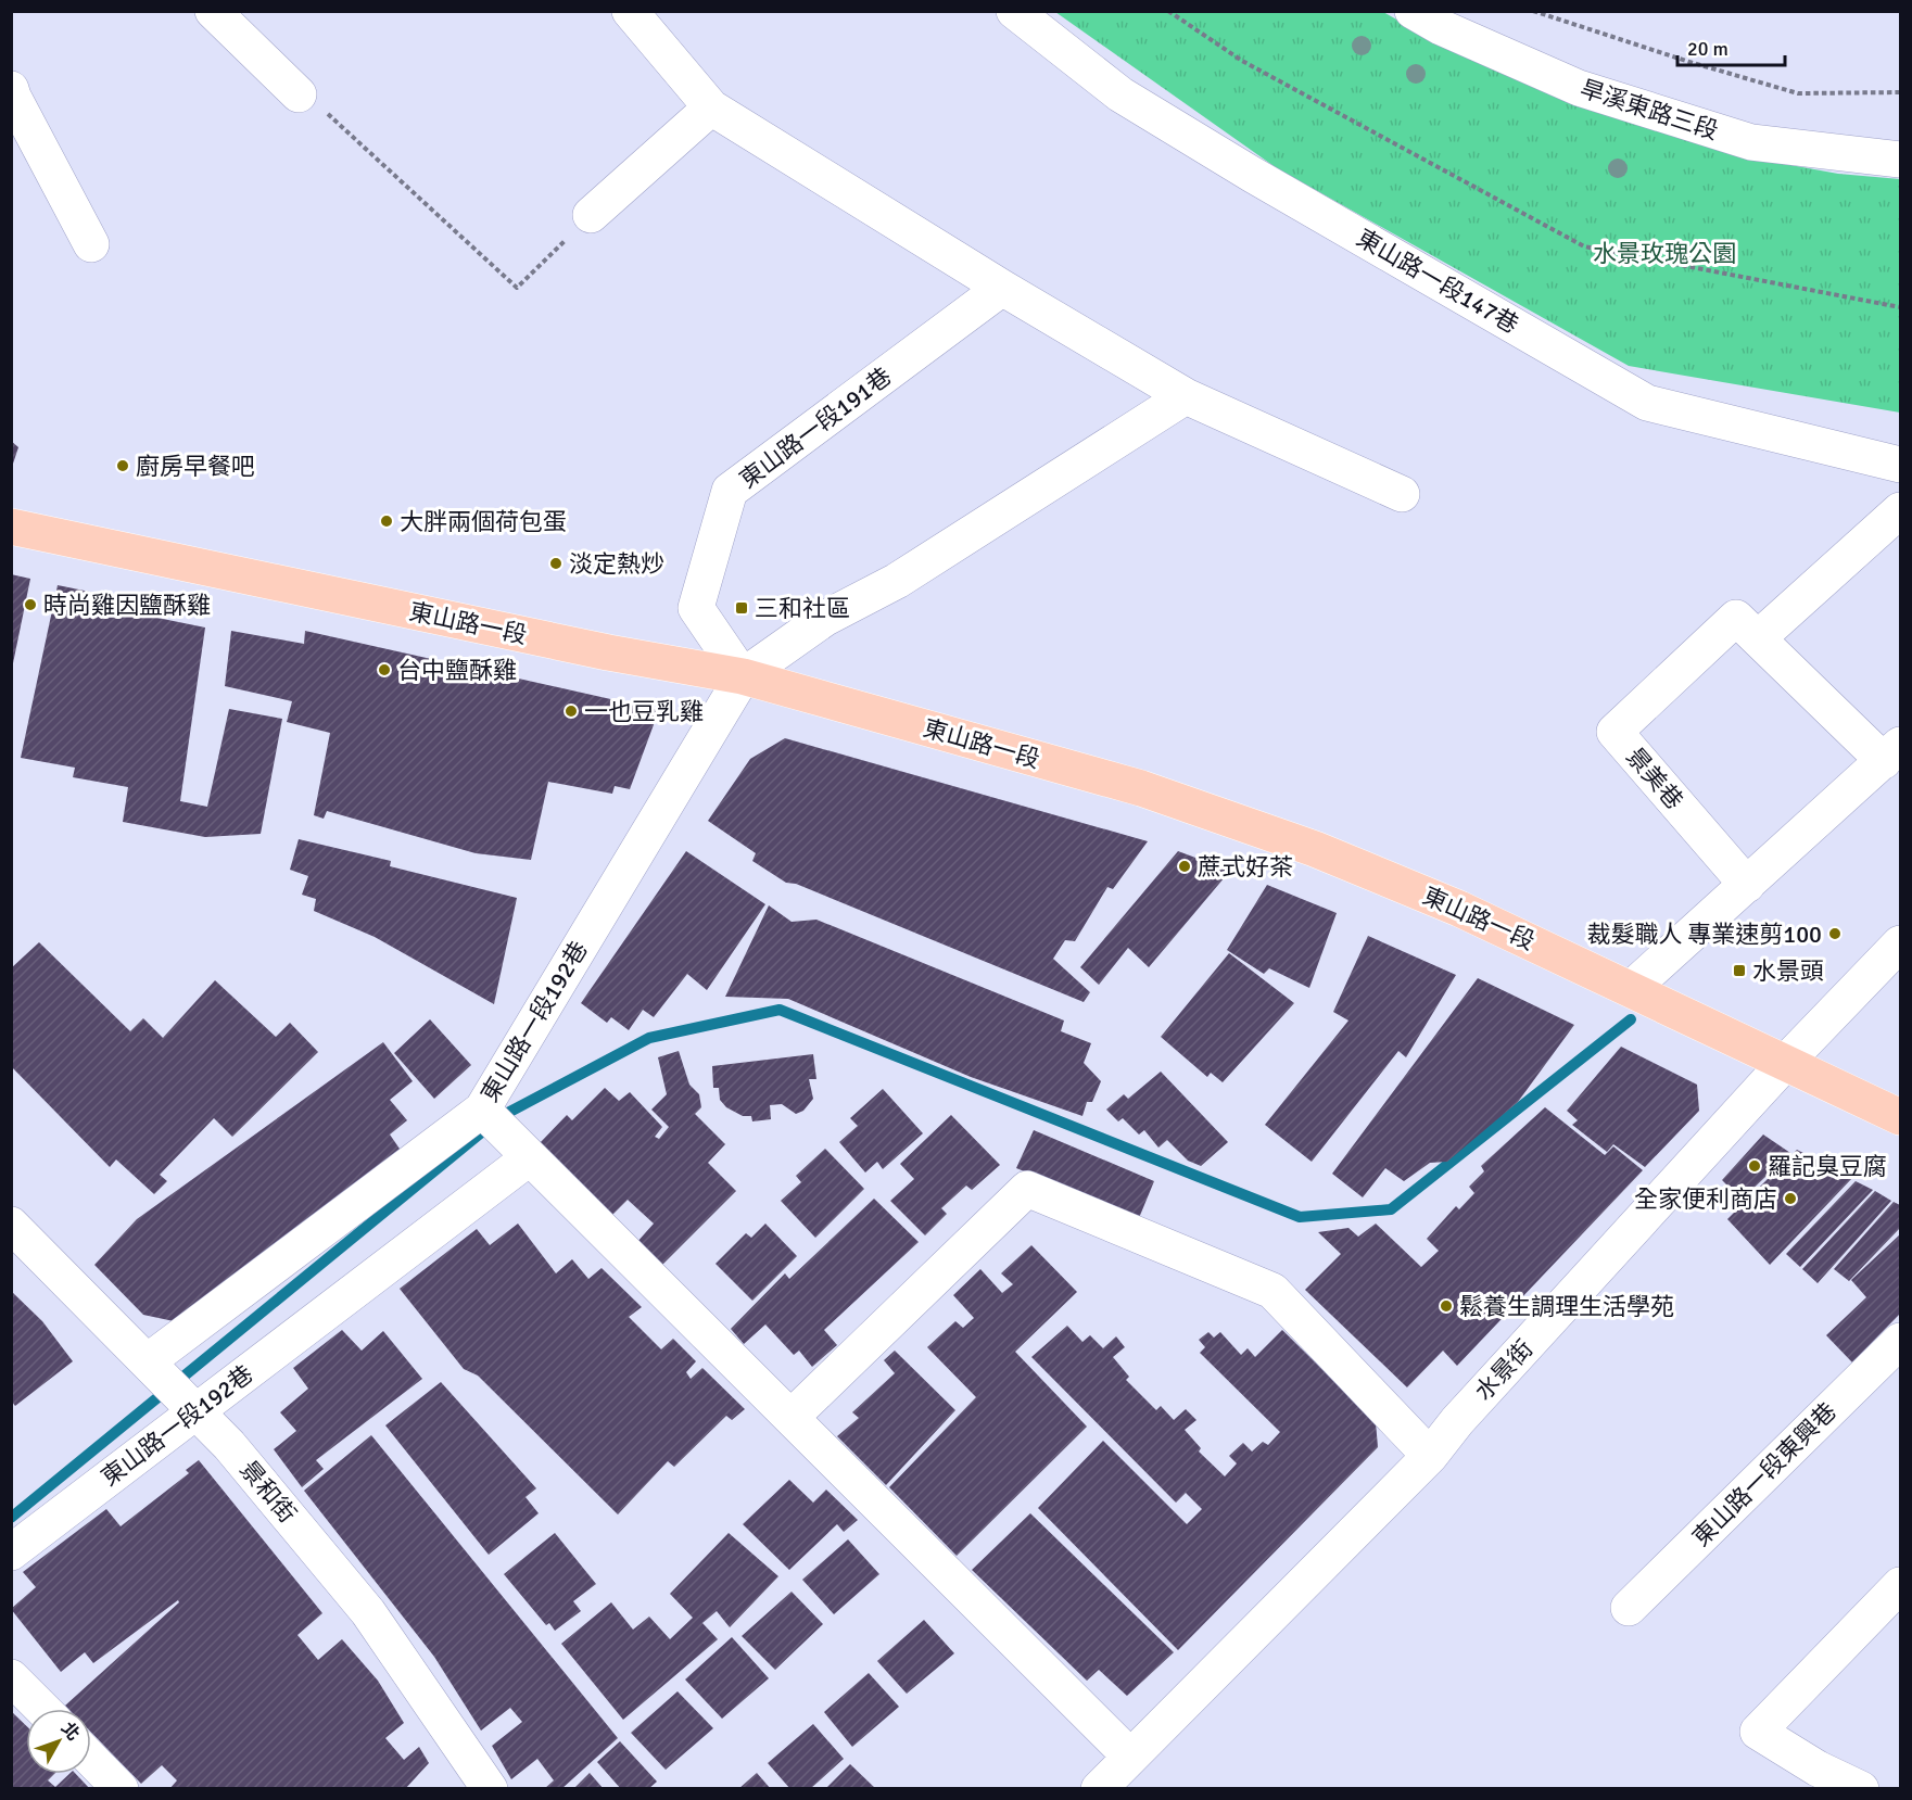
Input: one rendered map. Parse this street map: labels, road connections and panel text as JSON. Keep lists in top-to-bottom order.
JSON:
{
  "streets": {
    "main road": ["東山路一段"],
    "street": [
      "旱溪東路三段",
      "東山路一段147巷",
      "東山路一段191巷",
      "景美巷",
      "東山路一段192巷",
      "水景街",
      "東山路一段東興巷",
      "景和街"
    ]
  },
  "crossings": [
    ["東山路一段191巷", "東山路一段"],
    ["東山路一段191巷", "東山路一段192巷"],
    ["東山路一段", "景美巷"],
    ["東山路一段", "東山路一段192巷"],
    ["東山路一段", "水景街"],
    ["東山路一段192巷", "景和街"]
  ],
  "parks": ["水景玫瑰公園"],
  "places": {
    "other": [
      "廚房早餐吧",
      "大胖兩個荷包蛋",
      "淡定熱炒",
      "時尚雞因鹽酥雞",
      "台中鹽酥雞",
      "一也豆乳雞",
      "蔗式好茶",
      "裁髮職人 專業速剪100",
      "羅記臭豆腐",
      "全家便利商店",
      "鬆養生調理生活學苑"
    ],
    "transit": ["三和社區", "水景頭"]
  },
  "scale_bar": "20 m",
  "north": "top right"
}
